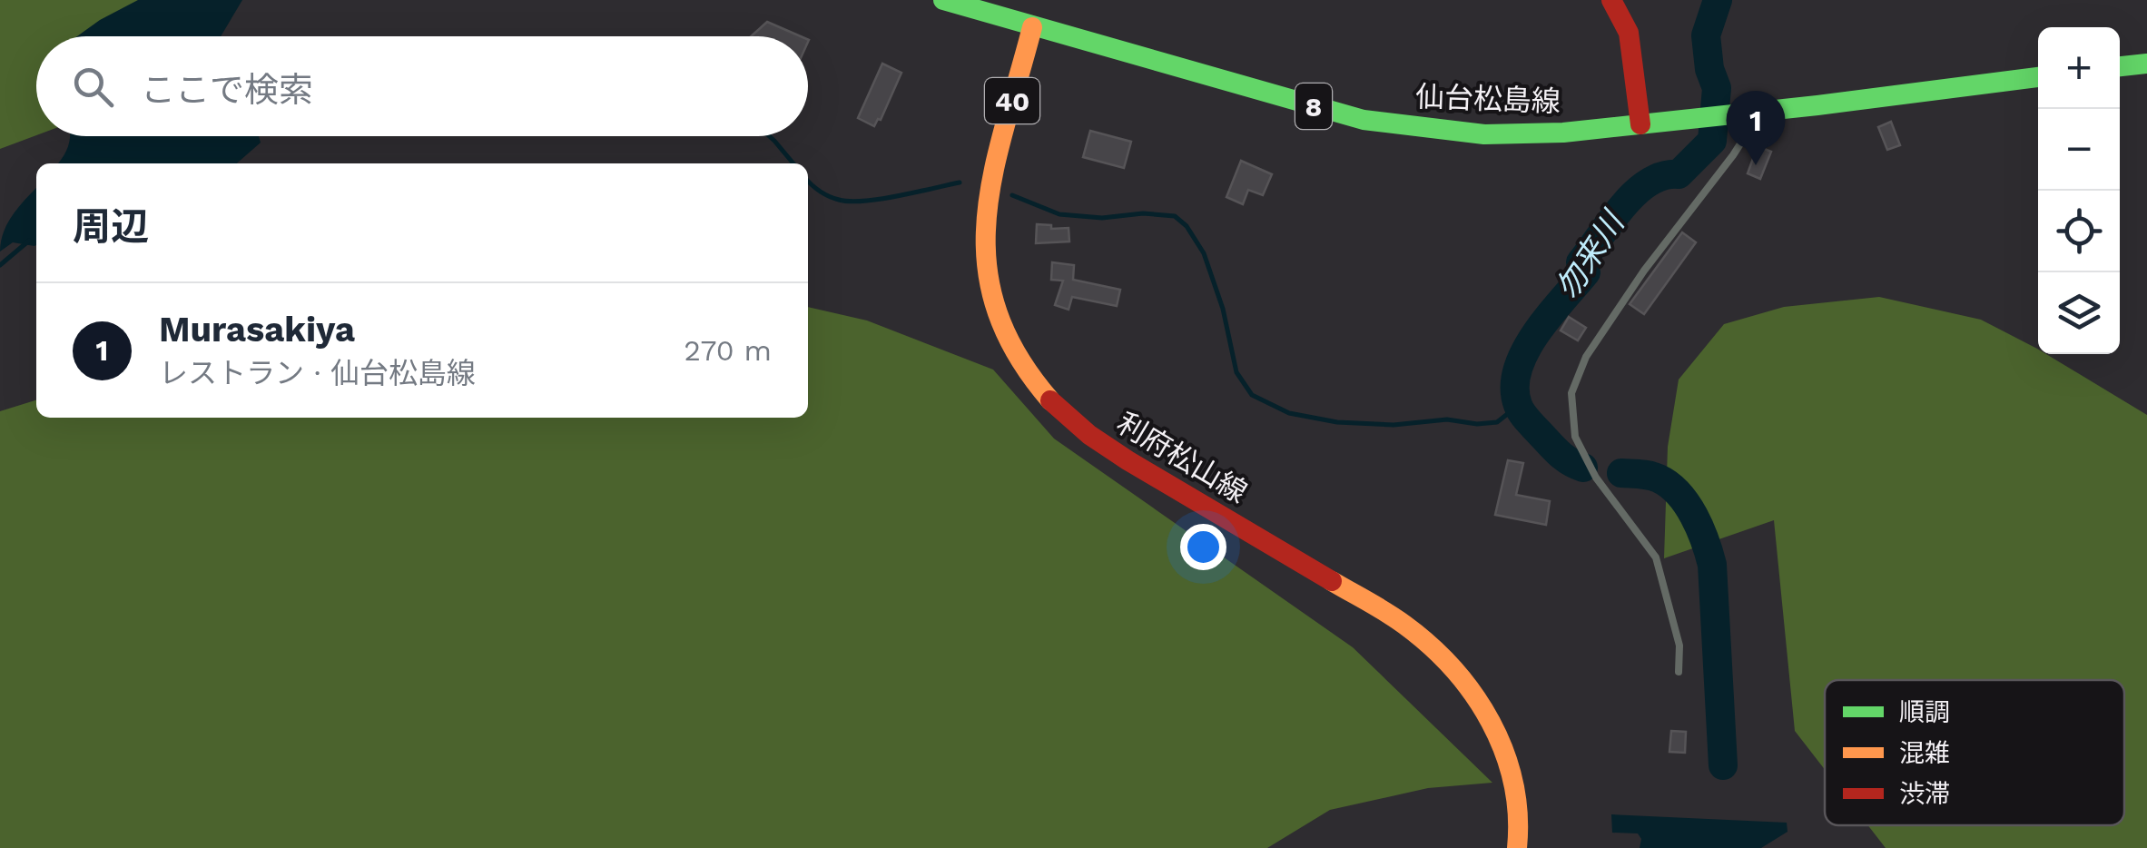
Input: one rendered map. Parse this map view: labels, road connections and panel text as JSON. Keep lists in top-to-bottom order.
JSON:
{
  "streets": {
    "main road": [
      "仙台松島線",
      "40",
      "8",
      "利府松山線"
    ]
  },
  "crossings": [
    ["仙台松島線", "利府松山線"]
  ],
  "water": ["勿来川"],
  "legend": ["順調", "混雑", "渋滞"],
  "page": {
    "map_buttons": ["+", "−"],
    "search": "ここで検索",
    "pins": "1",
    "heading": "周辺",
    "list": [
      {
        "mark": "1",
        "name": "Murasakiya",
        "note": "レストラン · 仙台松島線",
        "value": "270 m"
      }
    ]
  }
}
